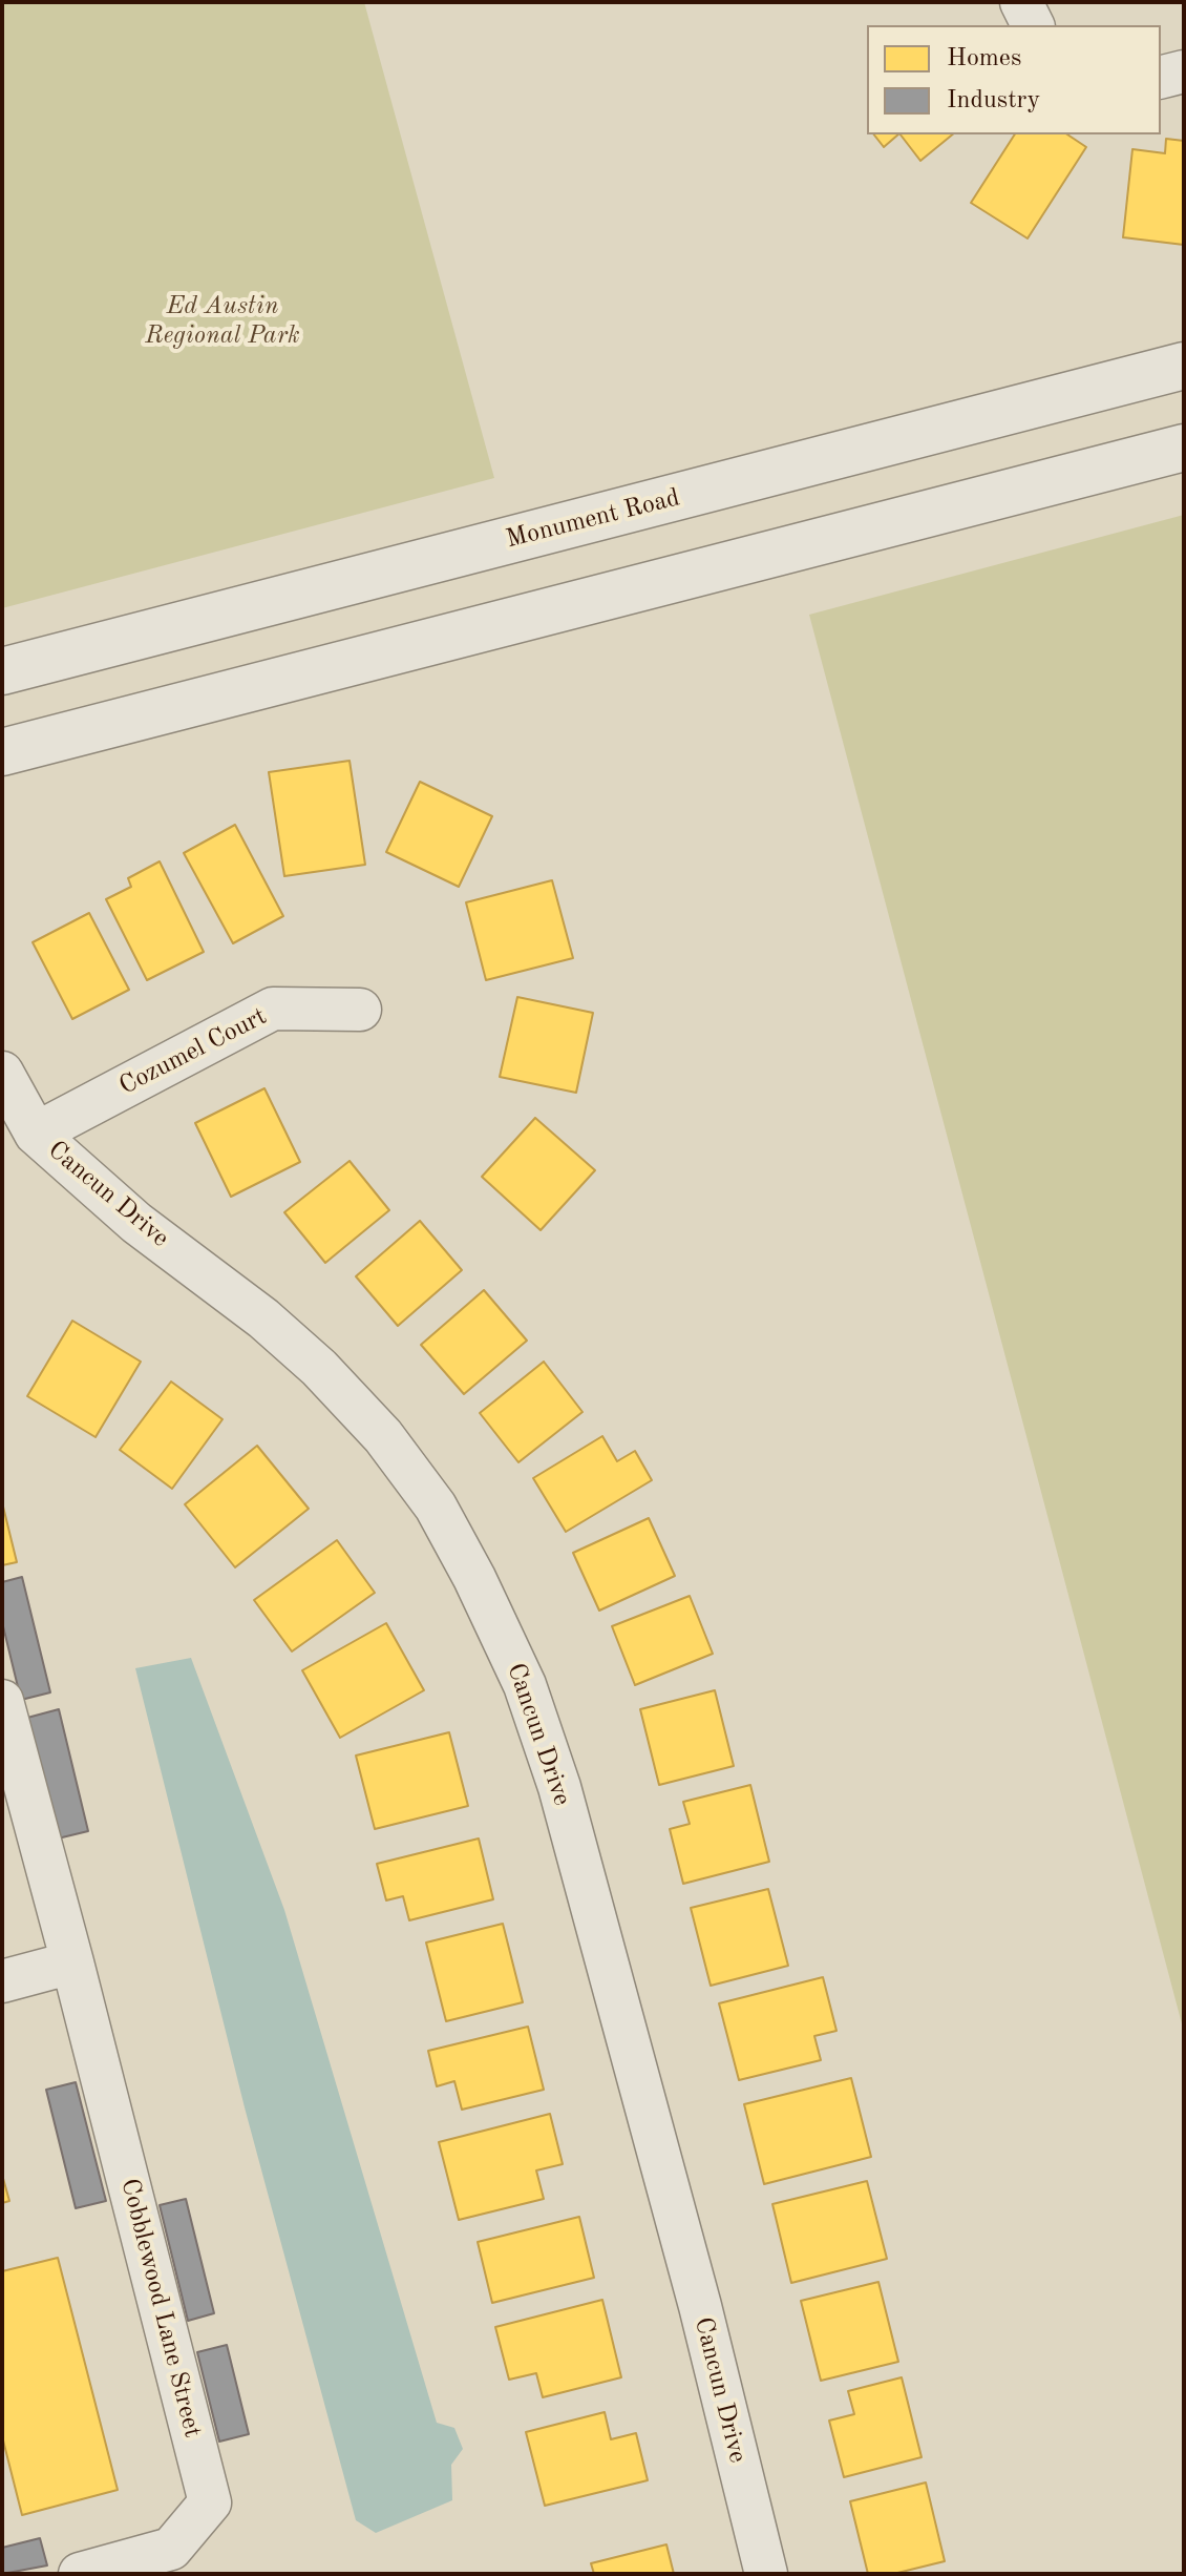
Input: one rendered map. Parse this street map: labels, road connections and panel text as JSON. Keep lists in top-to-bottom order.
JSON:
{
  "streets": {
    "street": [
      "Monument Road",
      "Cozumel Court",
      "Cancun Drive",
      "Cobblewood Lane Street"
    ]
  },
  "crossings": [
    ["Cozumel Court", "Cancun Drive"]
  ],
  "parks": ["Ed Austin Regional Park"],
  "legend": ["Homes", "Industry"]
}
